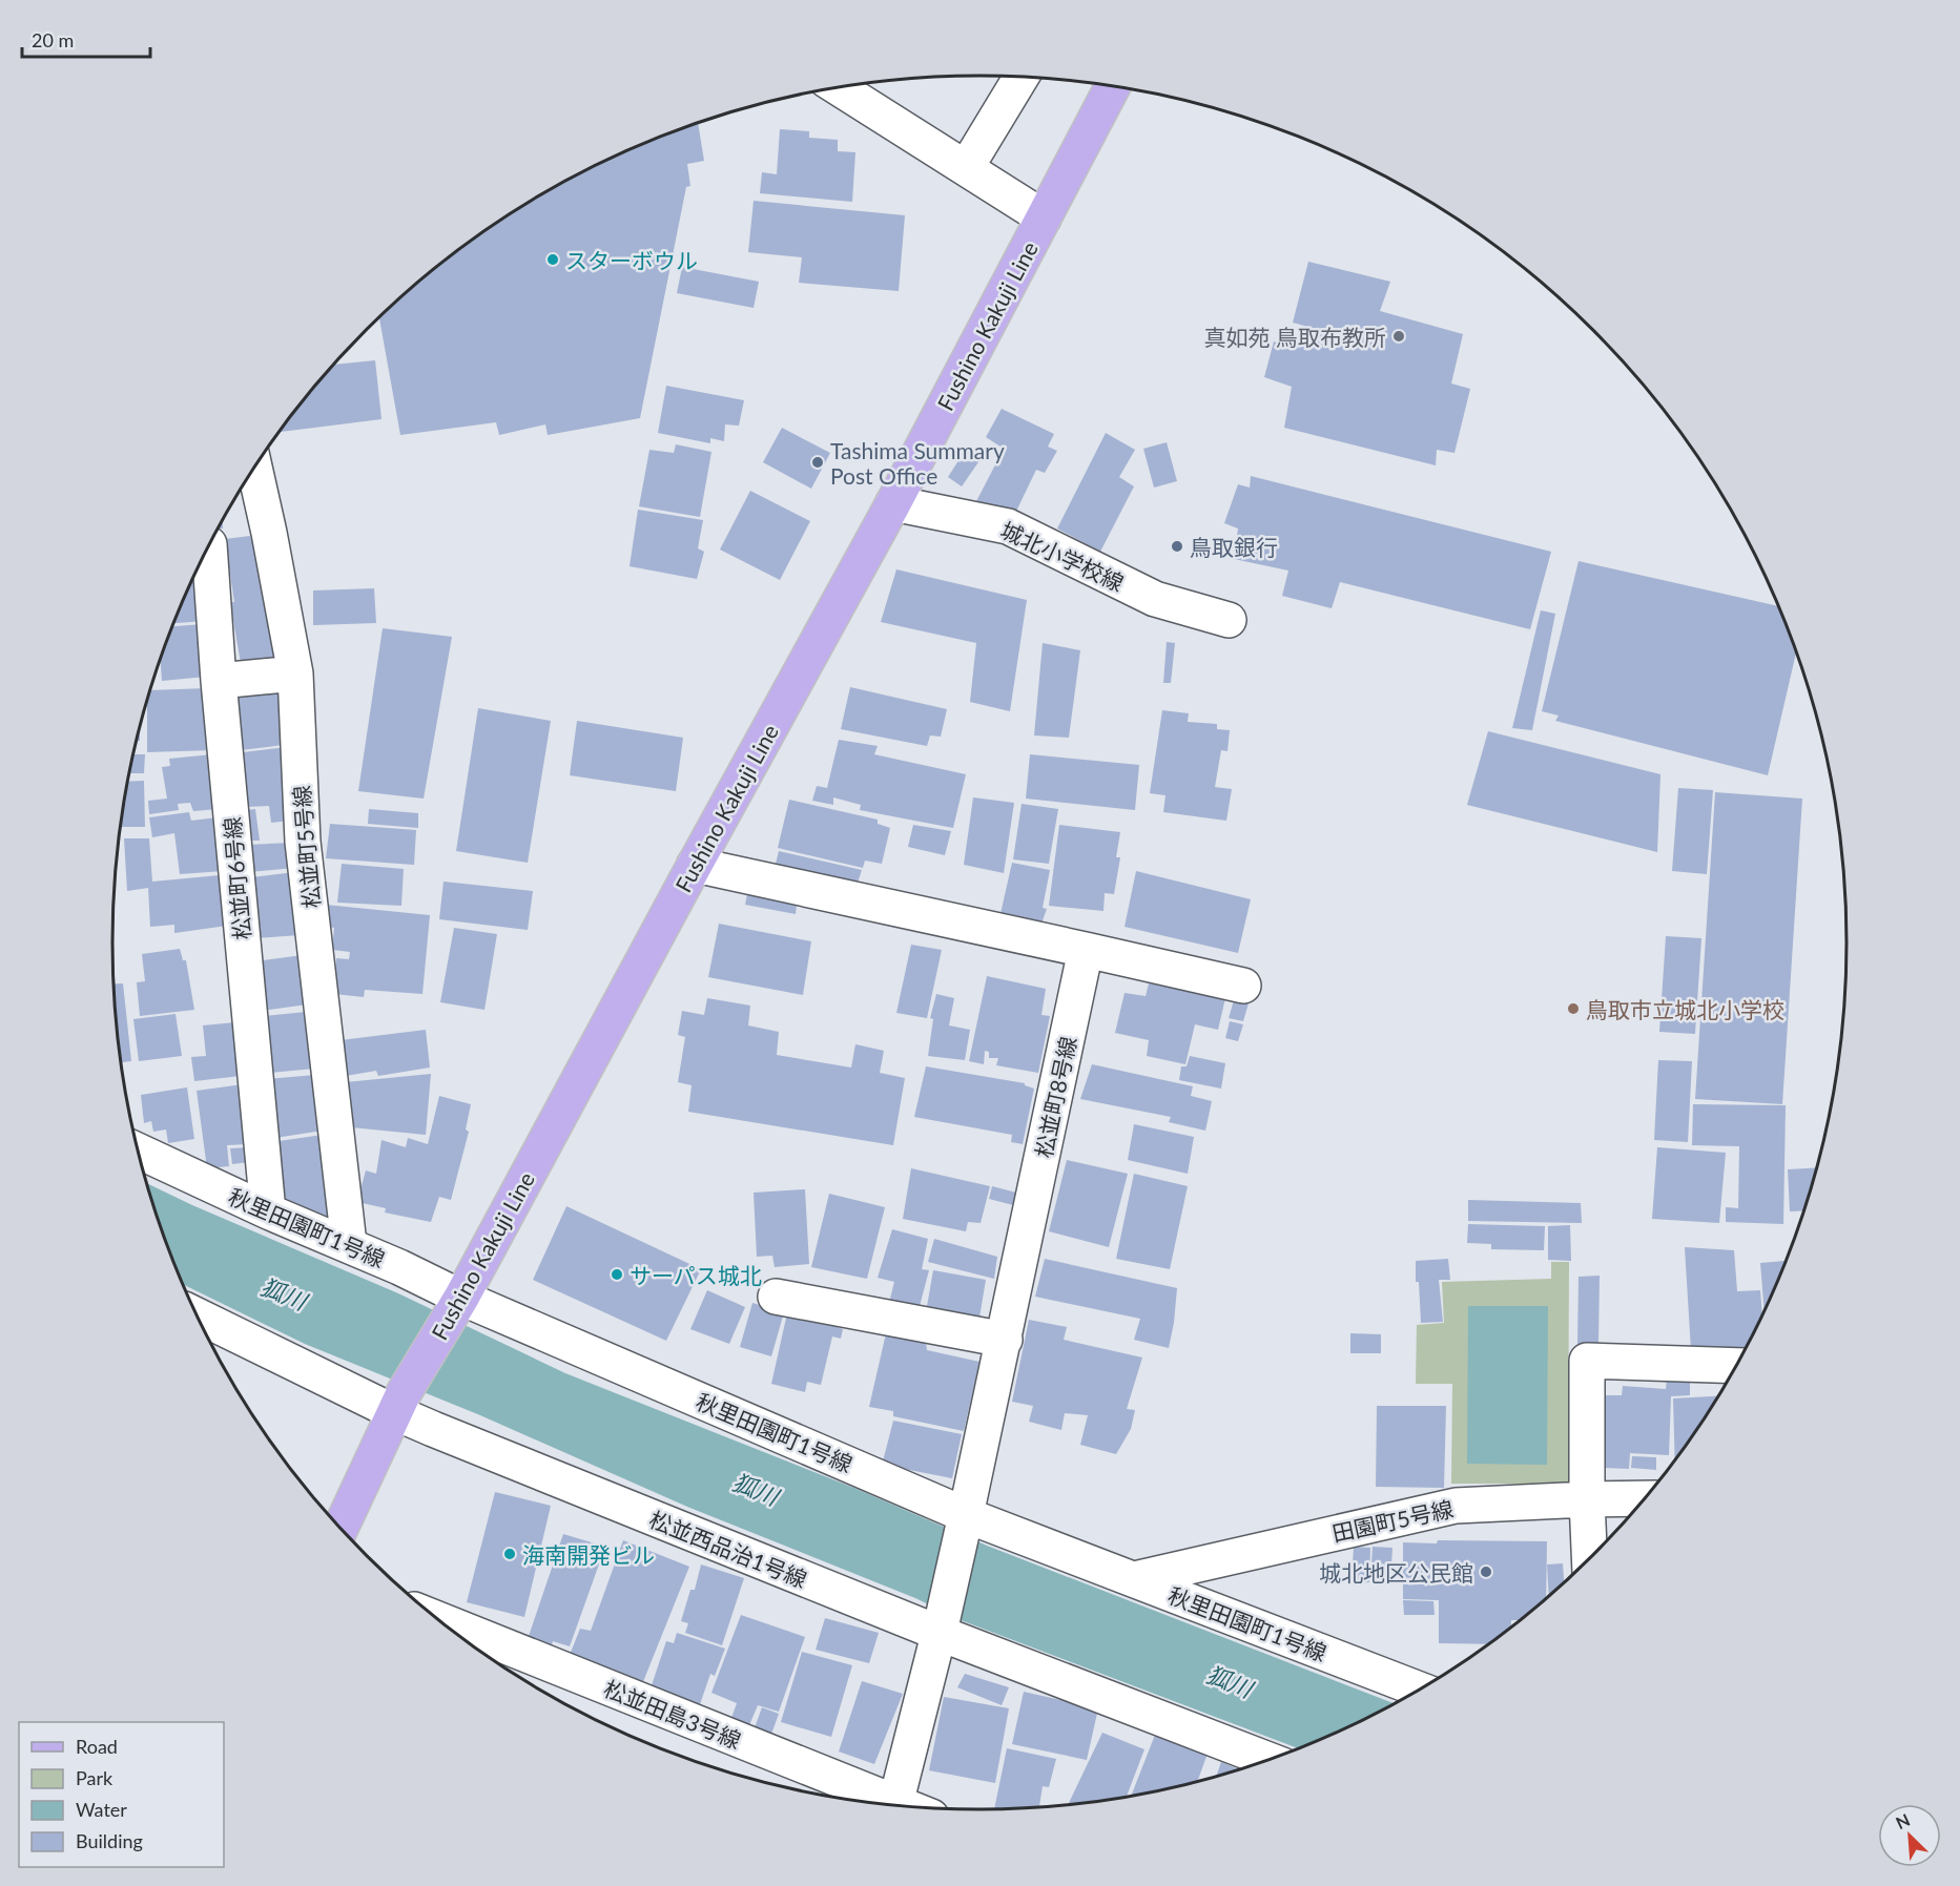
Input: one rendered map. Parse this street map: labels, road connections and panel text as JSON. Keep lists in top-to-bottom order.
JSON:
{
  "streets": {
    "main road": ["Fushino Kakuji Line"],
    "street": [
      "城北小学校線",
      "松並町5号線",
      "松並町6号線",
      "松並町8号線",
      "秋里田園町1号線",
      "田園町5号線",
      "松並西品治1号線",
      "松並田島3号線"
    ]
  },
  "crossings": [
    ["Fushino Kakuji Line", "城北小学校線"],
    ["Fushino Kakuji Line", "秋里田園町1号線"],
    ["Fushino Kakuji Line", "松並西品治1号線"],
    ["松並町5号線", "秋里田園町1号線"],
    ["松並町6号線", "秋里田園町1号線"],
    ["松並町8号線", "秋里田園町1号線"],
    ["松並町8号線", "松並西品治1号線"],
    ["秋里田園町1号線", "田園町5号線"]
  ],
  "water": ["狐川"],
  "places": [
    "スターボウル",
    "真如苑 鳥取布教所",
    "Tashima Summary Post Office",
    "鳥取銀行",
    "鳥取市立城北小学校",
    "サーパス城北",
    "海南開発ビル",
    "城北地区公民館"
  ],
  "legend": [
    "Road",
    "Park",
    "Water",
    "Building"
  ],
  "scale_bar": "20 m",
  "north": "top left"
}
